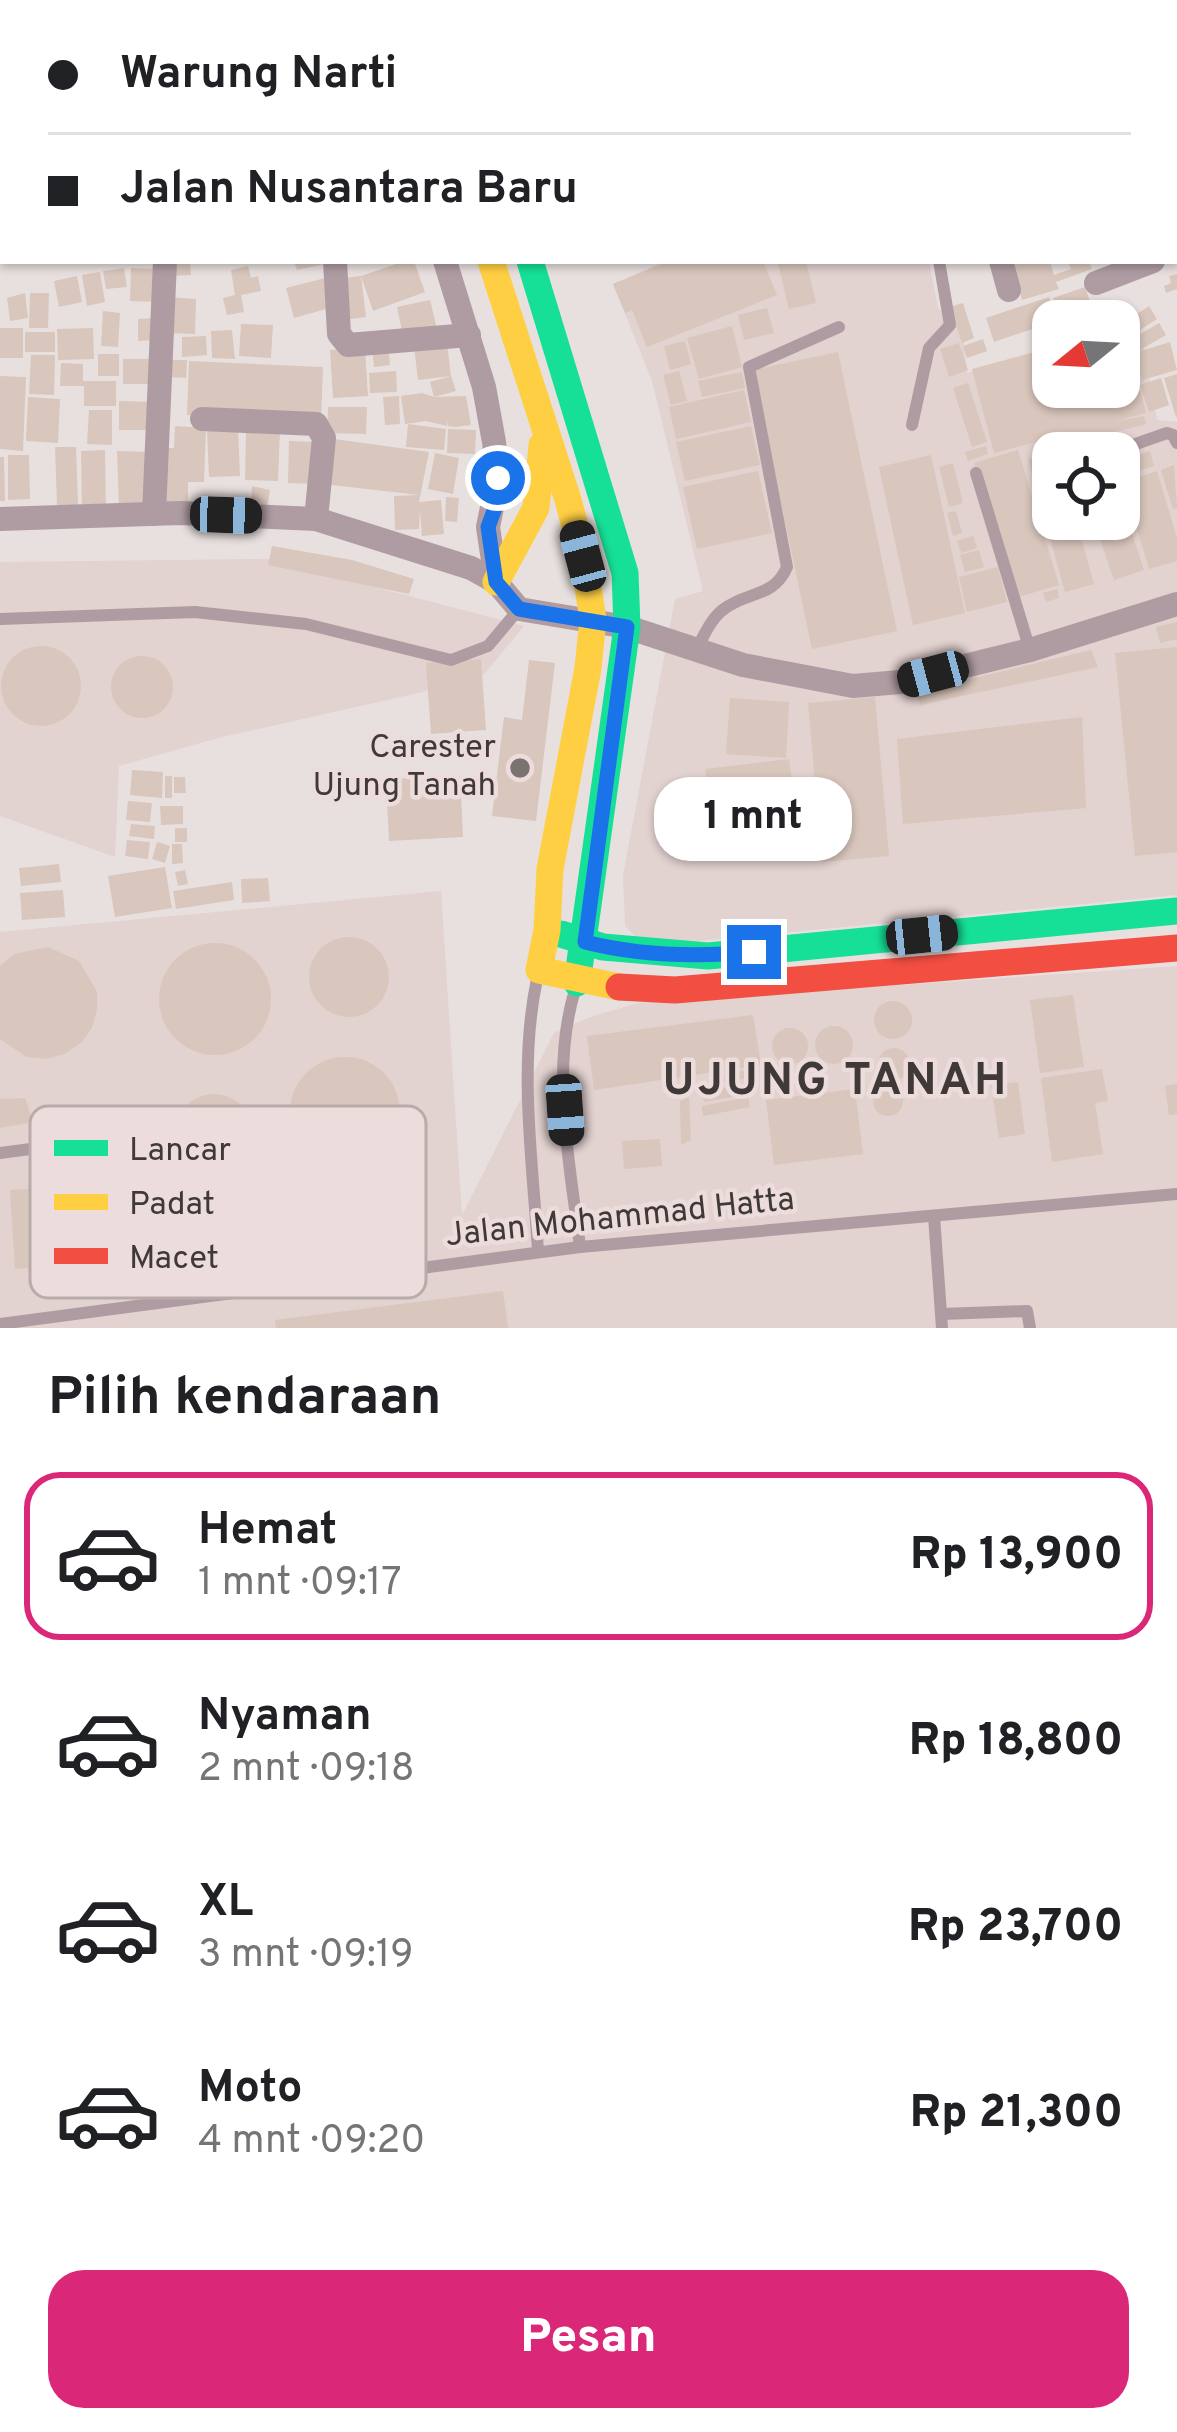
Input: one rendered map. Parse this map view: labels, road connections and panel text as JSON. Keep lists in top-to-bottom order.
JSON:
{
  "streets": {
    "lane": ["Jalan Mohammad Hatta"]
  },
  "districts": ["UJUNG TANAH"],
  "places": ["Carester Ujung Tanah"],
  "legend": ["Lancar", "Padat", "Macet"],
  "north": "left",
  "page": {
    "banner": ["Warung Narti", "Jalan Nusantara Baru"],
    "bubble": "1 mnt",
    "heading": "Pilih kendaraan",
    "list": [
      {
        "name": "Hemat",
        "note": "1 mnt · 09:17",
        "value": "Rp 13,900"
      },
      {
        "name": "Nyaman",
        "note": "2 mnt · 09:18",
        "value": "Rp 18,800"
      },
      {
        "name": "XL",
        "note": "3 mnt · 09:19",
        "value": "Rp 23,700"
      },
      {
        "name": "Moto",
        "note": "4 mnt · 09:20",
        "value": "Rp 21,300"
      }
    ],
    "buttons": "Pesan"
  }
}
